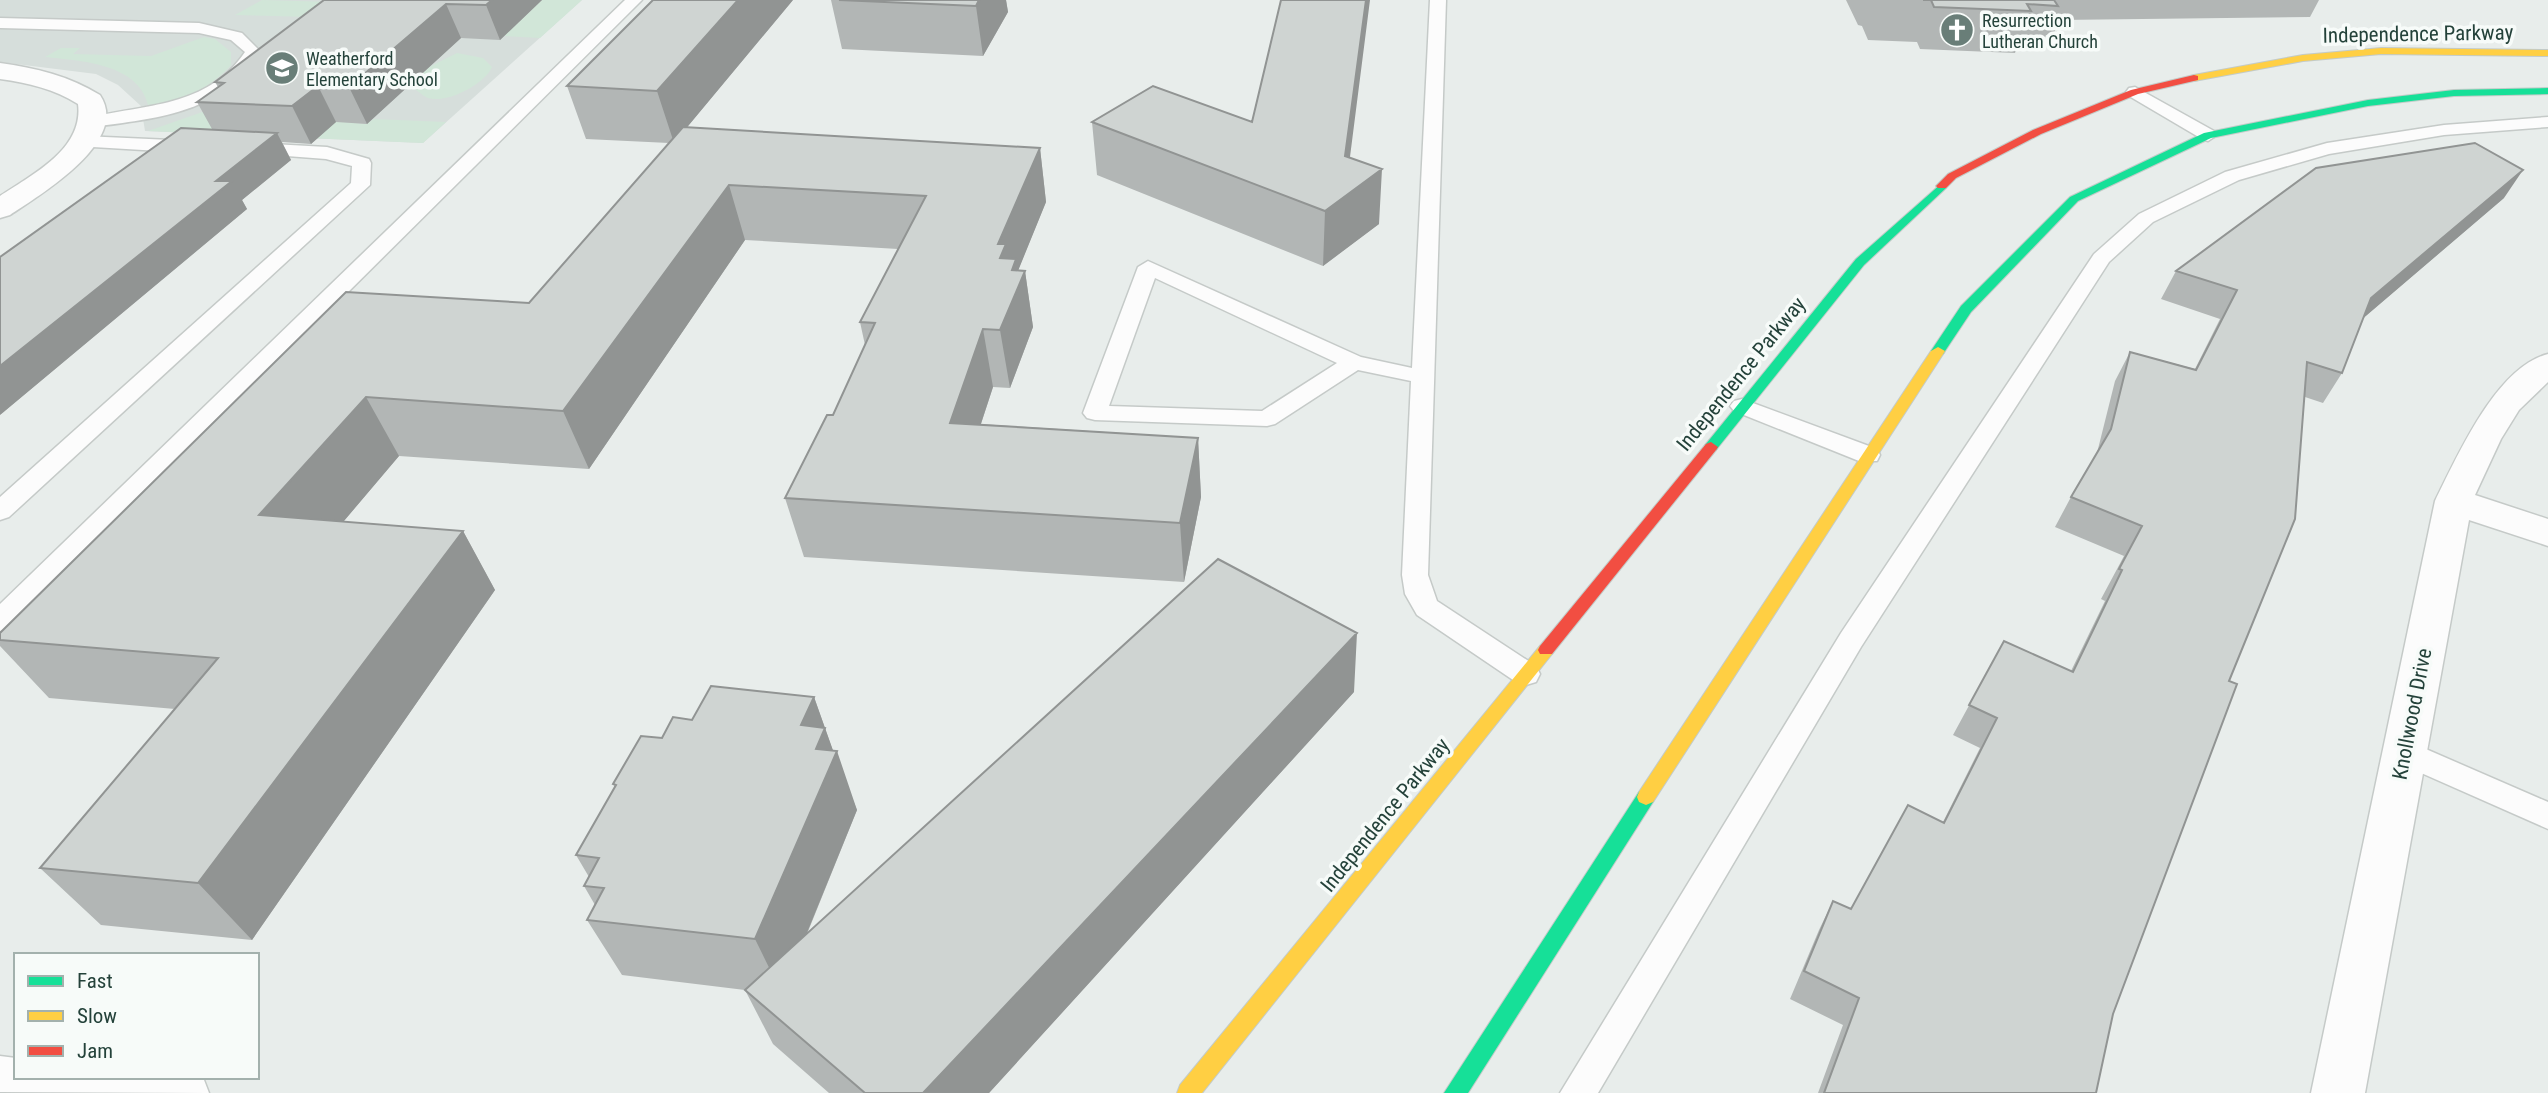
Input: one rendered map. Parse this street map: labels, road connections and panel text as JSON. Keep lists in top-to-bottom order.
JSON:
{
  "streets": {
    "main road": ["Independence Parkway"],
    "street": ["Knollwood Drive"]
  },
  "places": {
    "church": ["Resurrection Lutheran Church"],
    "school or university": ["Weatherford Elementary School"]
  },
  "legend": ["Fast", "Slow", "Jam"]
}
